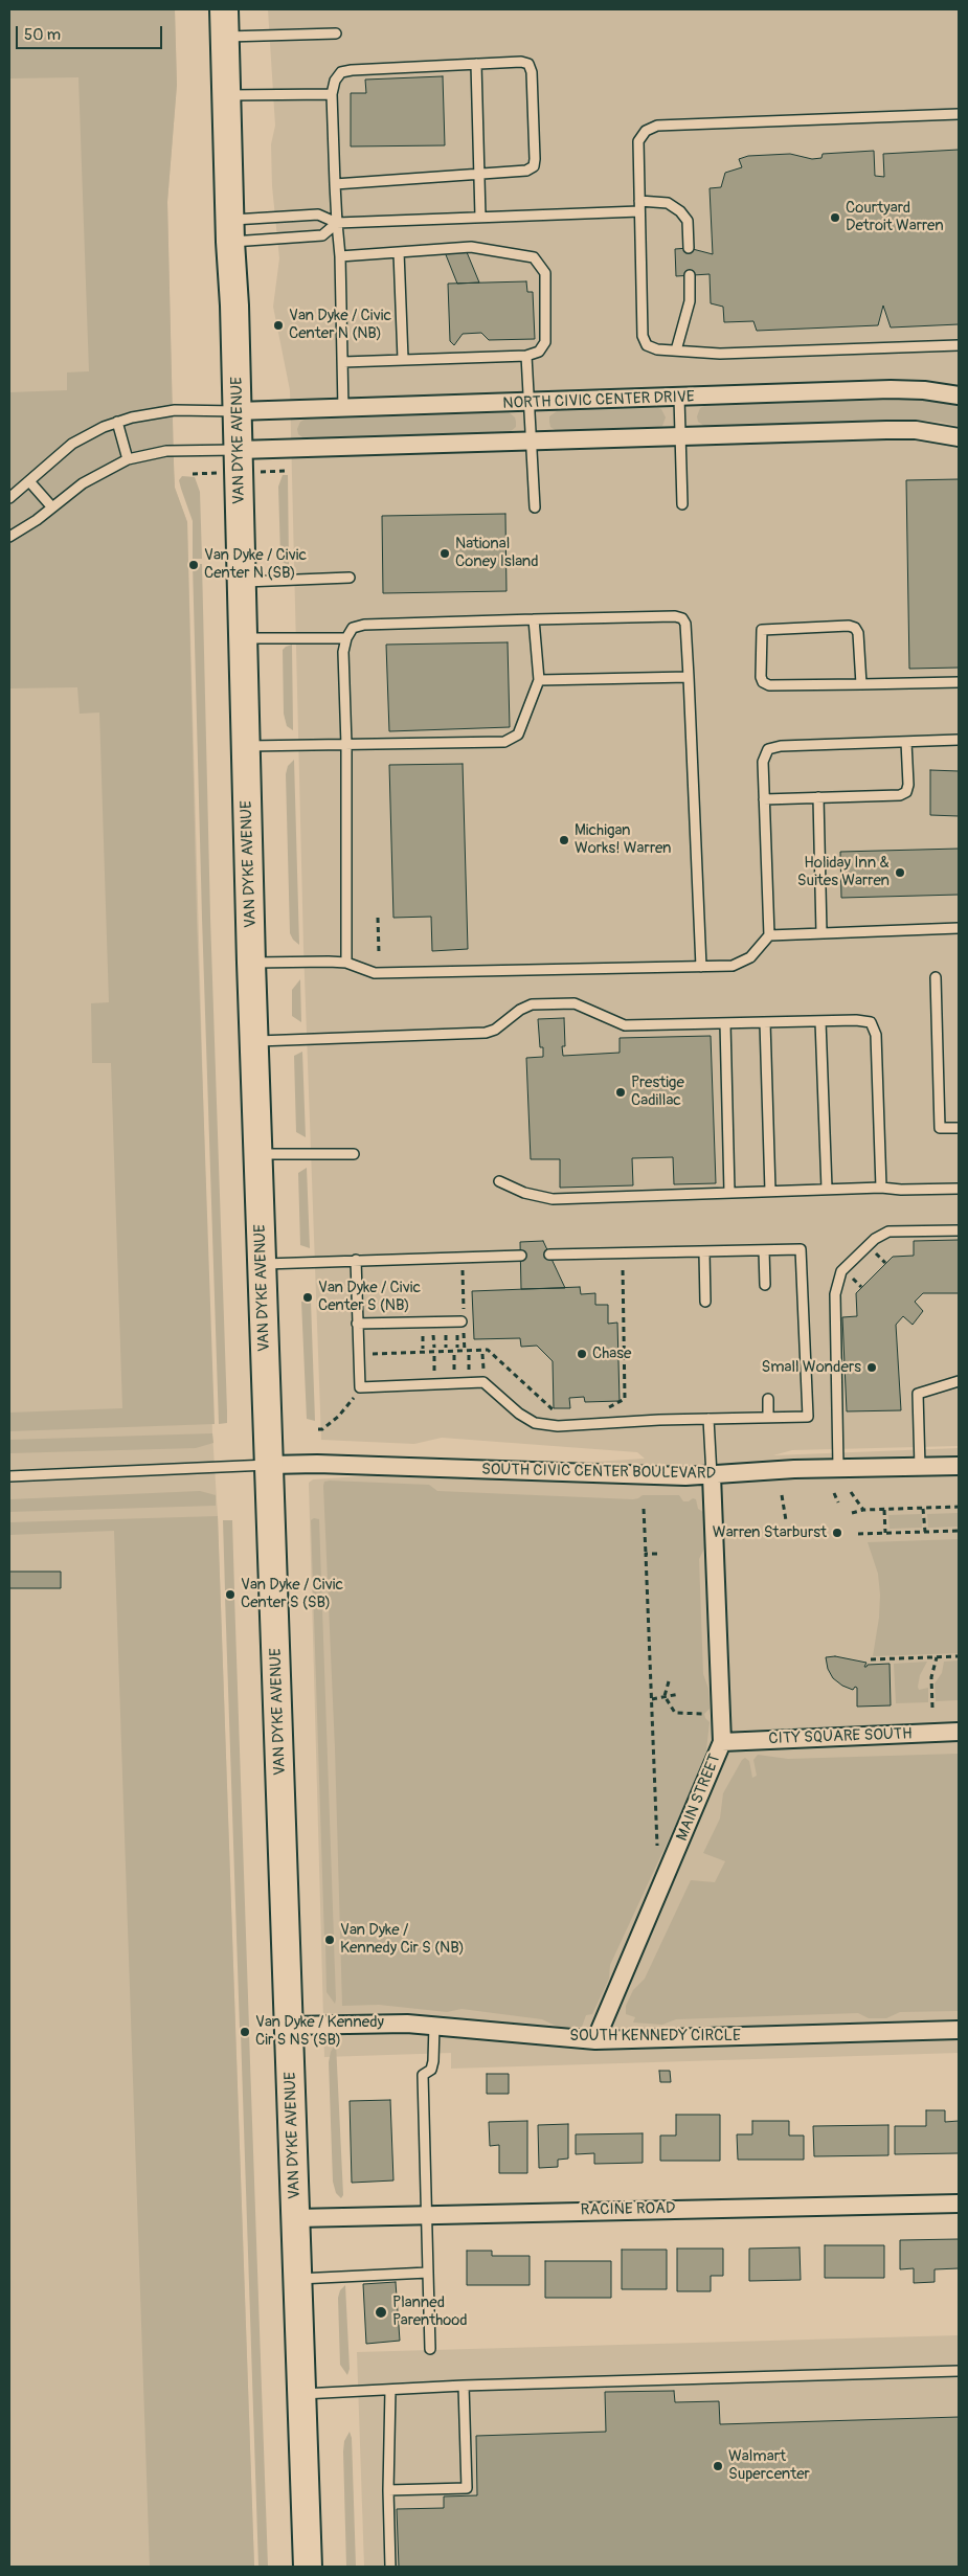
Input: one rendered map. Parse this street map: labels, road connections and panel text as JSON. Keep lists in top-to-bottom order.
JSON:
{
  "streets": {
    "main road": ["VAN DYKE AVENUE"],
    "street": [
      "NORTH CIVIC CENTER DRIVE",
      "SOUTH CIVIC CENTER BOULEVARD",
      "CITY SQUARE SOUTH",
      "MAIN STREET",
      "SOUTH KENNEDY CIRCLE",
      "RACINE ROAD"
    ]
  },
  "crossings": [
    ["NORTH CIVIC CENTER DRIVE", "VAN DYKE AVENUE"],
    ["VAN DYKE AVENUE", "SOUTH CIVIC CENTER BOULEVARD"],
    ["VAN DYKE AVENUE", "SOUTH KENNEDY CIRCLE"],
    ["VAN DYKE AVENUE", "RACINE ROAD"],
    ["SOUTH CIVIC CENTER BOULEVARD", "MAIN STREET"],
    ["CITY SQUARE SOUTH", "MAIN STREET"],
    ["MAIN STREET", "SOUTH KENNEDY CIRCLE"]
  ],
  "places": [
    "Courtyard Detroit Warren",
    "Van Dyke / Civic Center N (NB)",
    "National Coney Island",
    "Van Dyke / Civic Center N (SB)",
    "Michigan Works! Warren",
    "Holiday Inn & Suites Warren",
    "Prestige Cadillac",
    "Van Dyke / Civic Center S (NB)",
    "Chase",
    "Small Wonders",
    "Warren Starburst",
    "Van Dyke / Civic Center S (SB)",
    "Van Dyke / Kennedy Cir S (NB)",
    "Van Dyke / Kennedy Cir S NS (SB)",
    "Planned Parenthood",
    "Walmart Supercenter"
  ],
  "scale_bar": "50 m"
}
